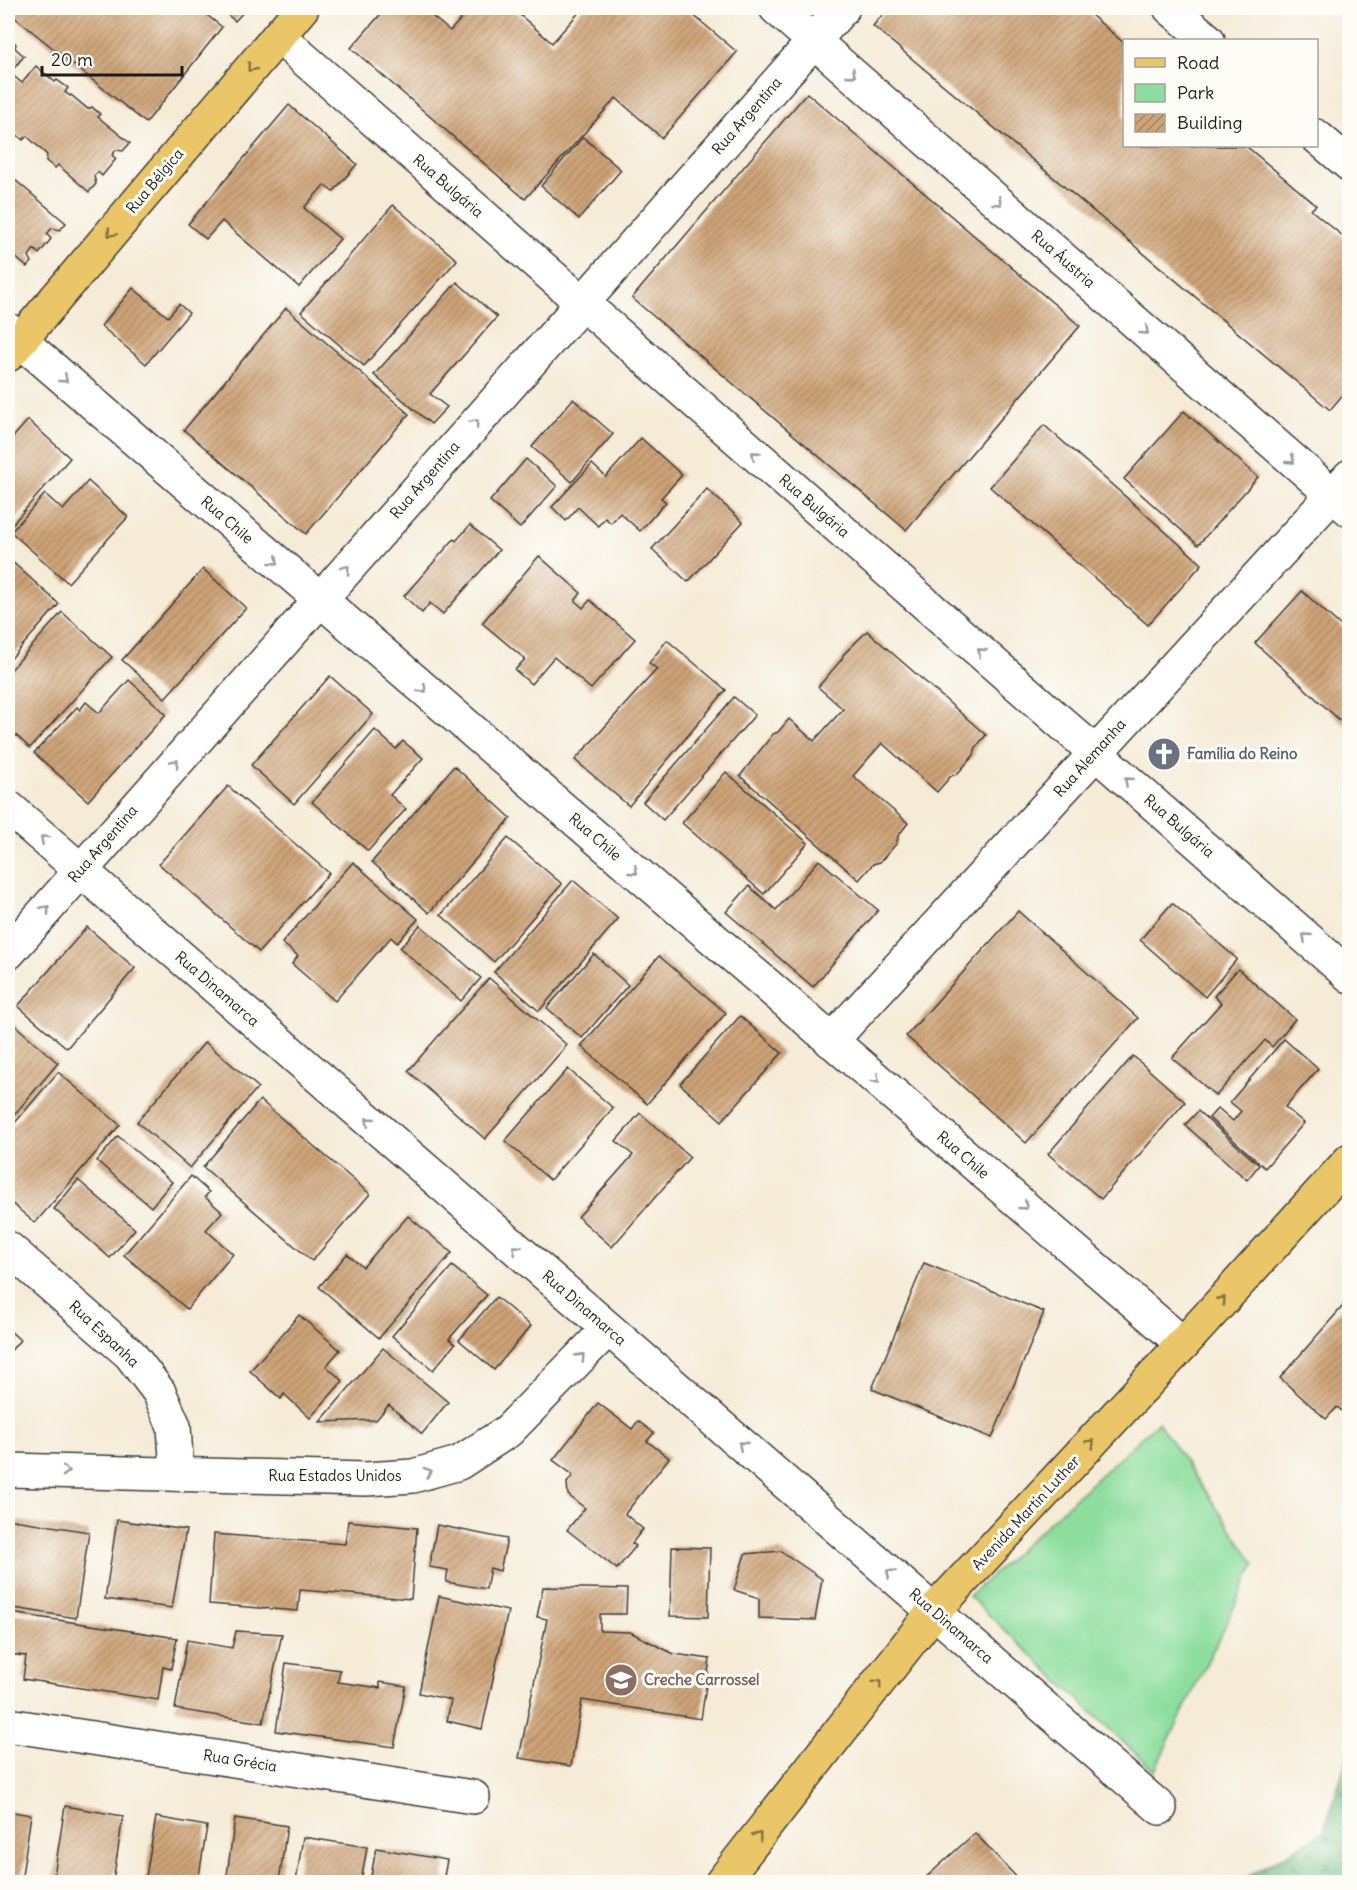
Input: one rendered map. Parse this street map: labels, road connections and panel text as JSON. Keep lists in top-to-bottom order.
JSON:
{
  "streets": {
    "main road": ["Rua Bélgica", "Avenida Martin Luther"],
    "street": [
      "Rua Argentina",
      "Rua Bulgária",
      "Rua Áustria",
      "Rua Chile",
      "Rua Alemanha",
      "Rua Dinamarca",
      "Rua Espanha",
      "Rua Estados Unidos",
      "Rua Grécia"
    ]
  },
  "crossings": [
    ["Rua Argentina", "Rua Bulgária"],
    ["Rua Argentina", "Rua Áustria"],
    ["Rua Argentina", "Rua Chile"],
    ["Rua Argentina", "Rua Dinamarca"],
    ["Rua Bélgica", "Rua Bulgária"],
    ["Rua Bélgica", "Rua Chile"],
    ["Rua Bulgária", "Rua Alemanha"],
    ["Rua Áustria", "Rua Alemanha"],
    ["Rua Chile", "Rua Alemanha"],
    ["Rua Chile", "Avenida Martin Luther"],
    ["Rua Dinamarca", "Rua Estados Unidos"],
    ["Rua Dinamarca", "Avenida Martin Luther"],
    ["Rua Espanha", "Rua Estados Unidos"]
  ],
  "one_way": [
    "Rua Argentina",
    "Rua Bélgica",
    "Rua Bulgária",
    "Rua Áustria",
    "Rua Chile",
    "Rua Dinamarca",
    "Rua Estados Unidos",
    "Avenida Martin Luther"
  ],
  "places": {
    "church": ["Família do Reino"],
    "school or university": ["Creche Carrossel"]
  },
  "legend": ["Road", "Park", "Building"],
  "scale_bar": "20 m"
}
